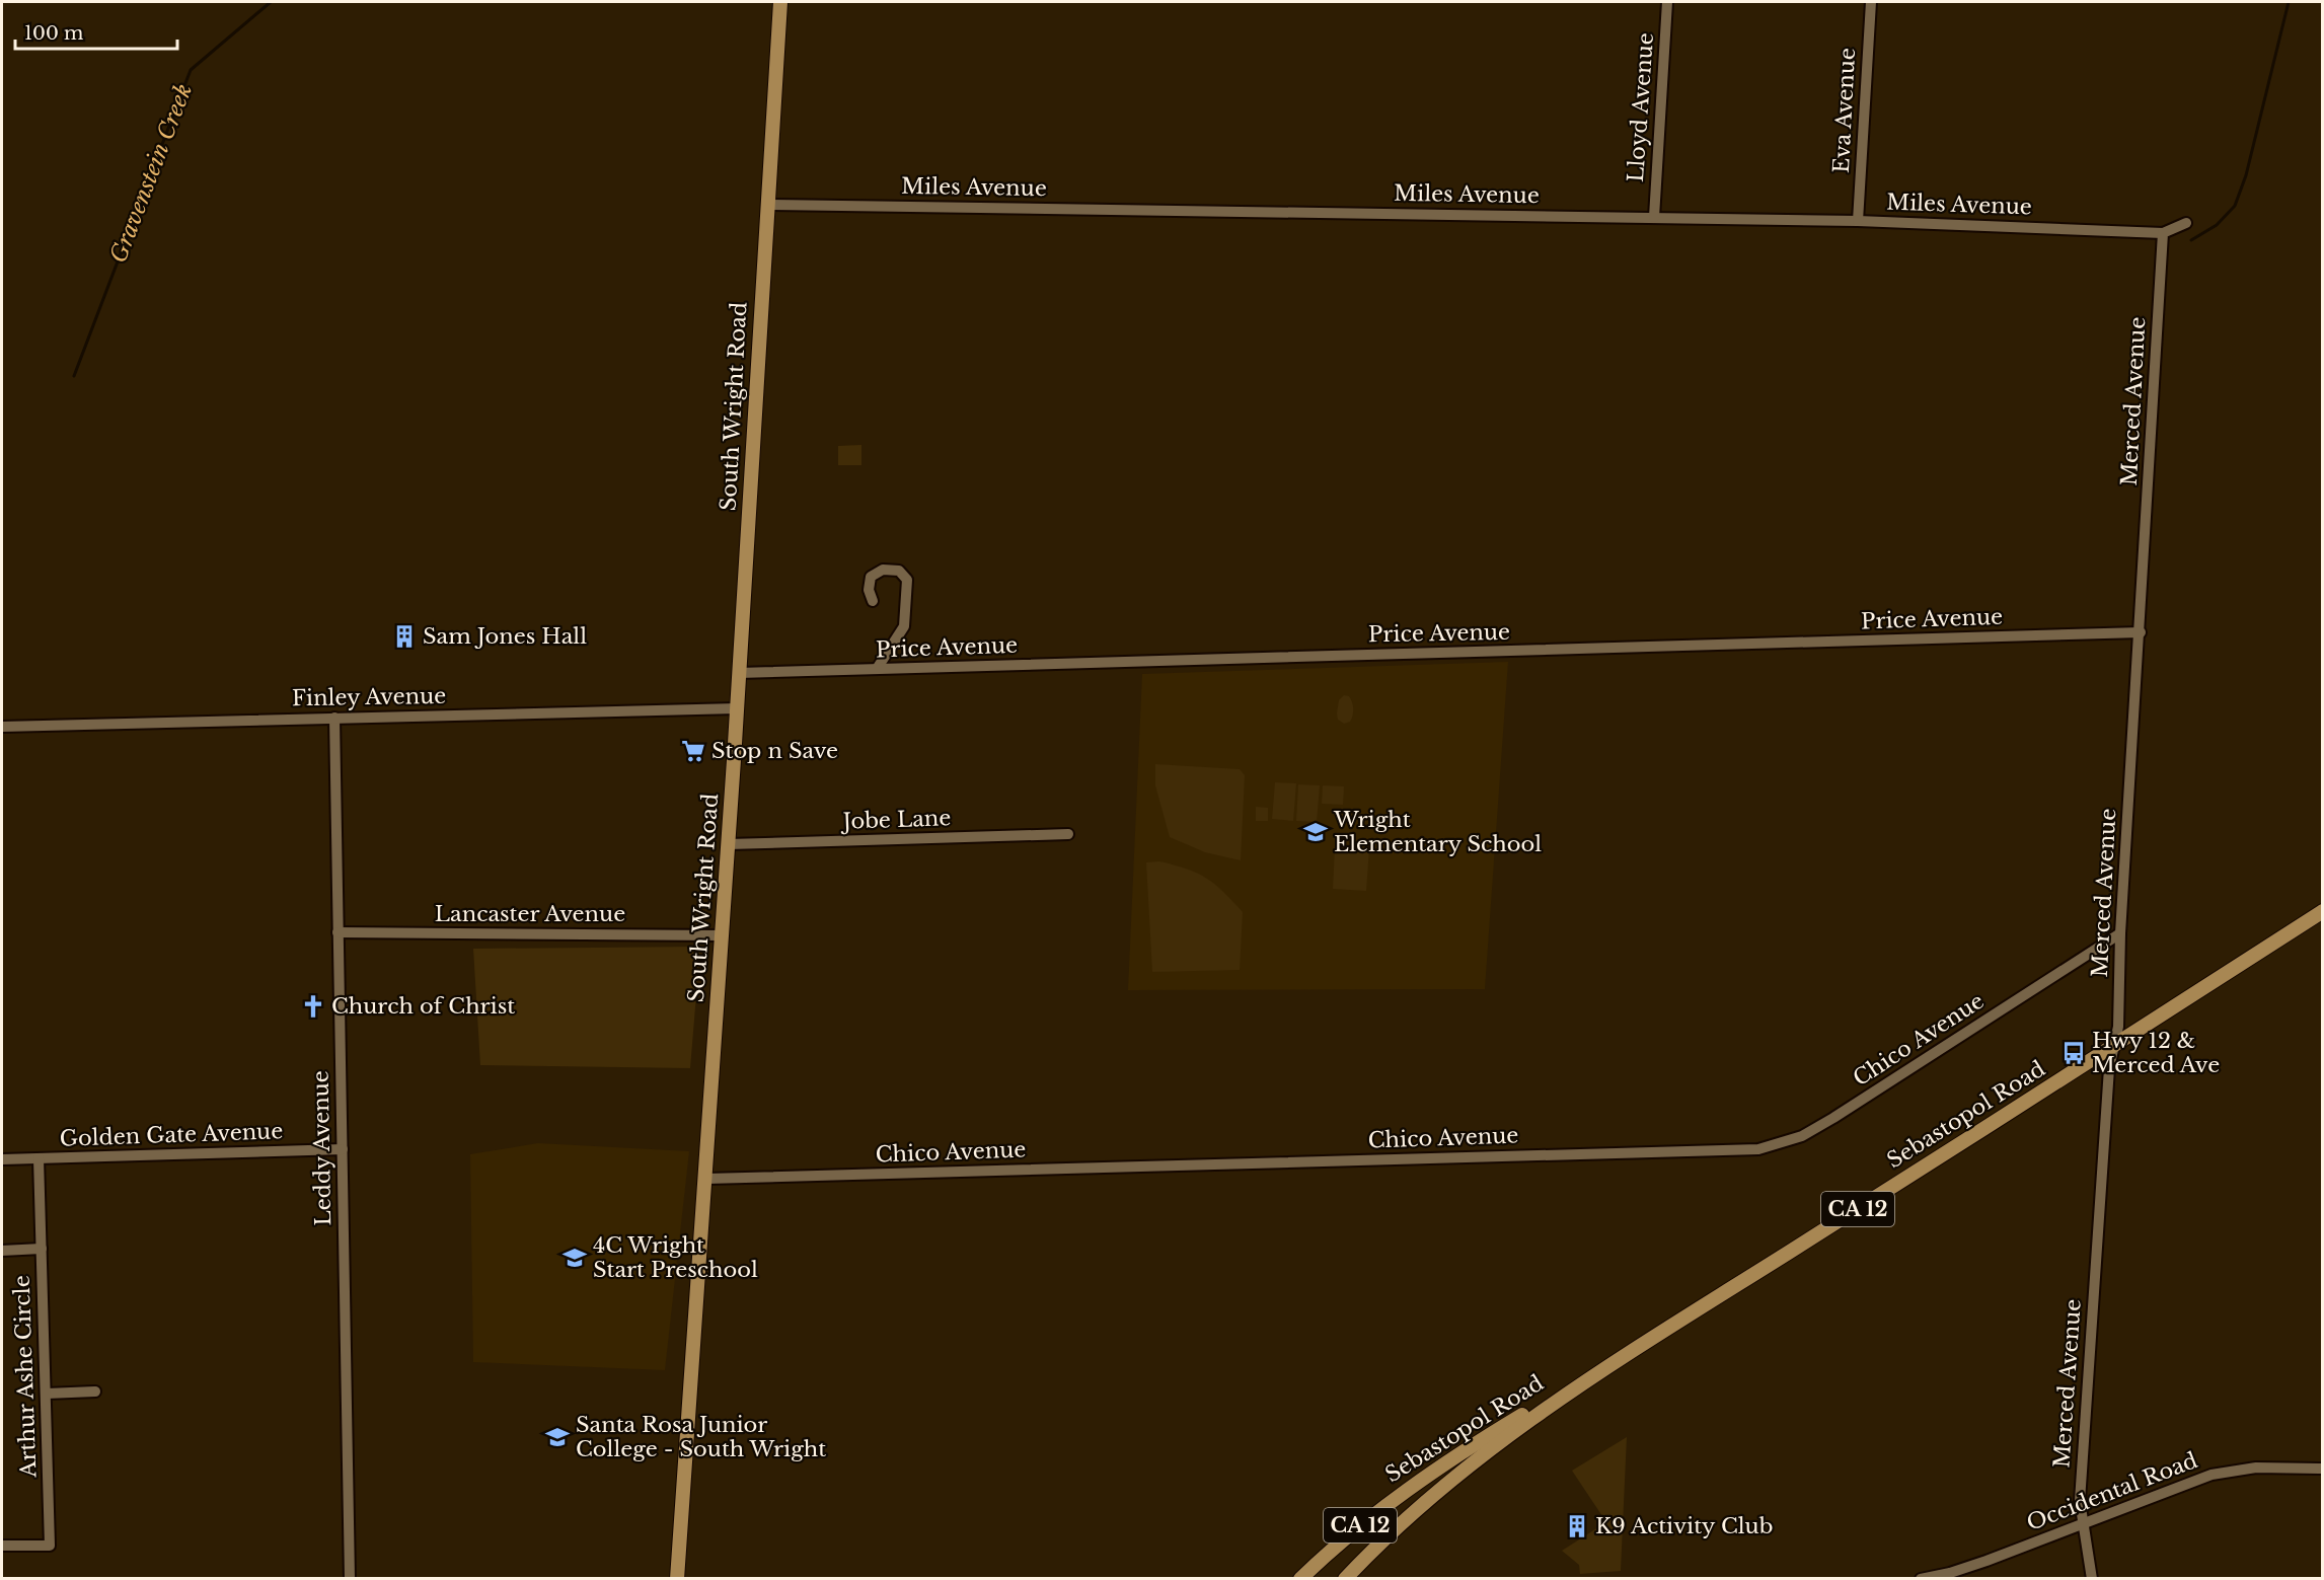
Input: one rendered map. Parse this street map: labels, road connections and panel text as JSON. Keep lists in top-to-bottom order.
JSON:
{
  "streets": {
    "main road": ["South Wright Road", "Sebastopol Road", "CA 12"],
    "street": [
      "Lloyd Avenue",
      "Eva Avenue",
      "Miles Avenue",
      "Merced Avenue",
      "Price Avenue",
      "Finley Avenue",
      "Jobe Lane",
      "Lancaster Avenue",
      "Chico Avenue",
      "Golden Gate Avenue",
      "Leddy Avenue",
      "Arthur Ashe Circle",
      "Occidental Road"
    ]
  },
  "crossings": [
    ["Lloyd Avenue", "Miles Avenue"],
    ["Eva Avenue", "Miles Avenue"],
    ["Miles Avenue", "Merced Avenue"],
    ["Miles Avenue", "South Wright Road"],
    ["Merced Avenue", "Price Avenue"],
    ["Merced Avenue", "Chico Avenue"],
    ["Merced Avenue", "Sebastopol Road"],
    ["Merced Avenue", "Occidental Road"],
    ["South Wright Road", "Price Avenue"],
    ["South Wright Road", "Finley Avenue"],
    ["South Wright Road", "Jobe Lane"],
    ["South Wright Road", "Lancaster Avenue"],
    ["South Wright Road", "Chico Avenue"],
    ["Finley Avenue", "Leddy Avenue"],
    ["Lancaster Avenue", "Leddy Avenue"],
    ["Golden Gate Avenue", "Leddy Avenue"],
    ["Golden Gate Avenue", "Arthur Ashe Circle"]
  ],
  "water": ["Gravenstein Creek"],
  "places": {
    "building": ["Sam Jones Hall", "K9 Activity Club"],
    "supermarket": ["Stop n Save"],
    "school or university": ["Wright Elementary School", "4C Wright Start Preschool", "Santa Rosa Junior College - South Wright"],
    "church": ["Church of Christ"],
    "bus stop": ["Hwy 12 & Merced Ave"]
  },
  "scale_bar": "100 m"
}
